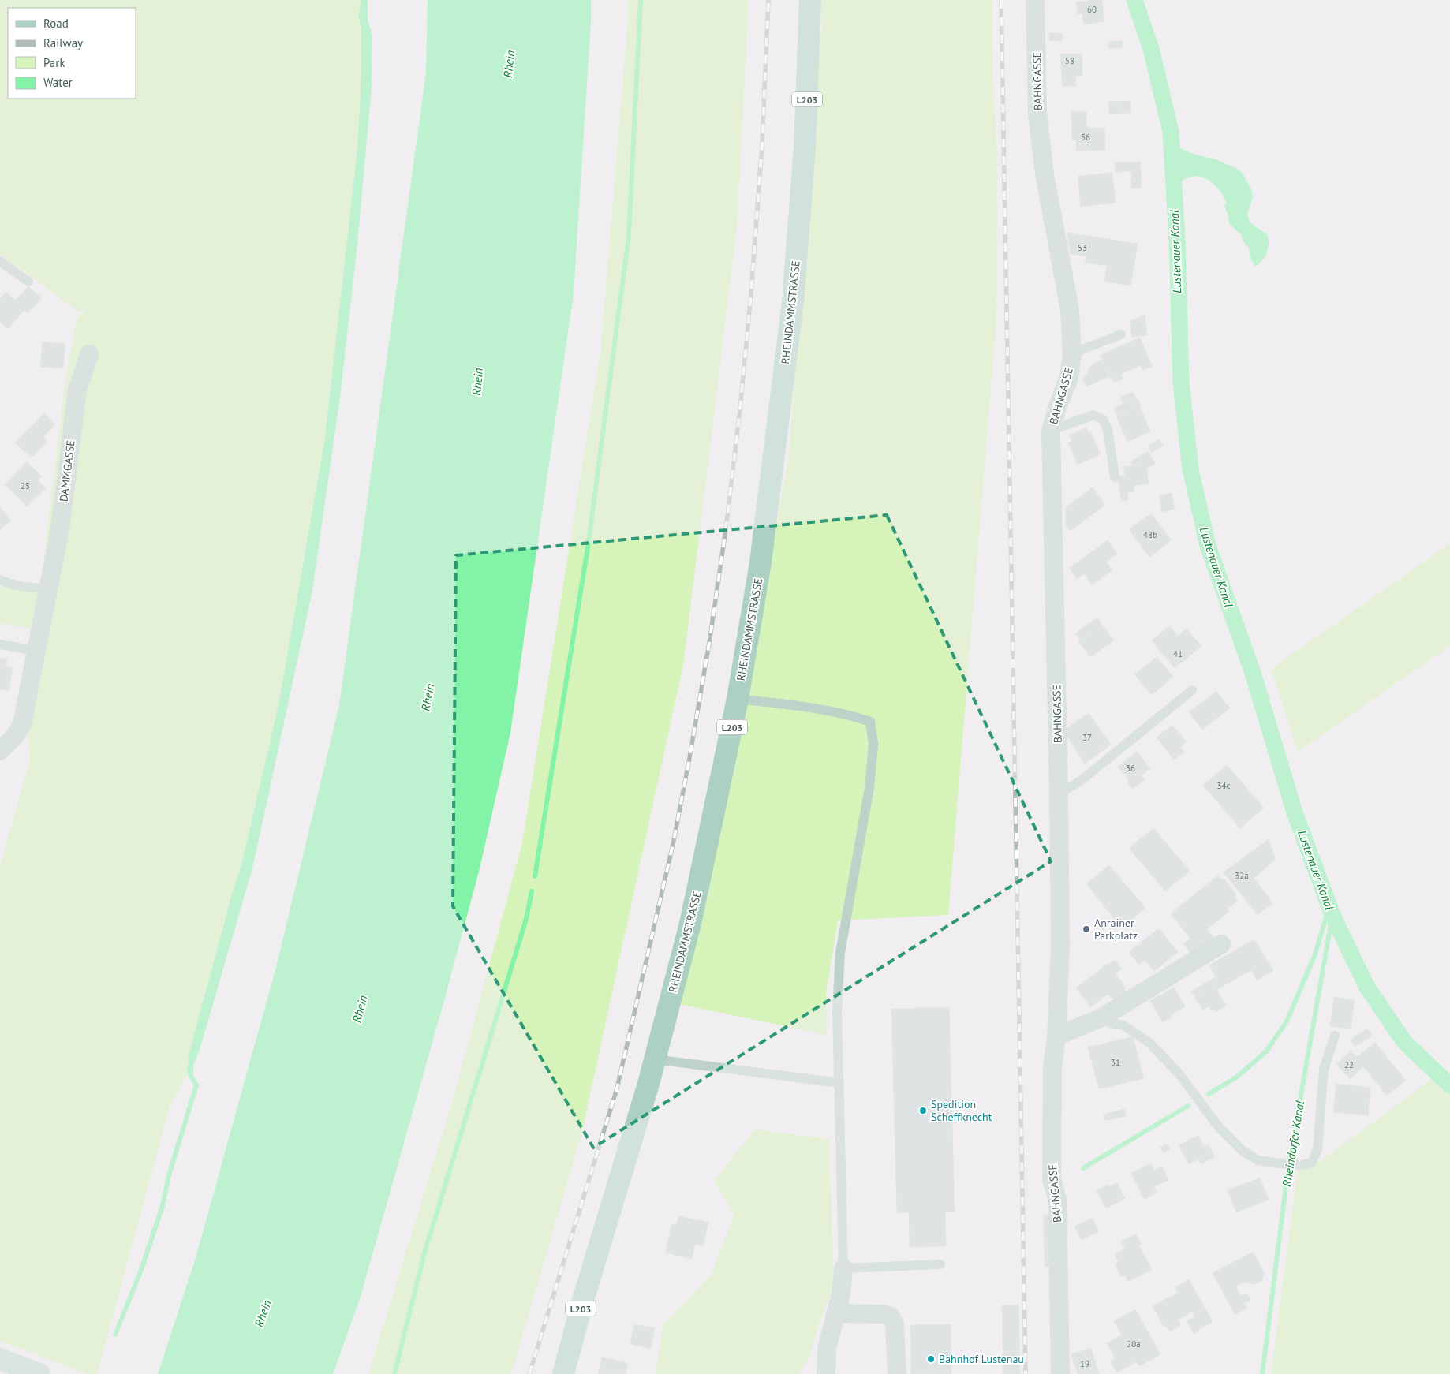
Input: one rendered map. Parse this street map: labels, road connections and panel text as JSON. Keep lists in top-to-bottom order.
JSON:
{
  "streets": {
    "main road": ["L203", "RHEINDAMMSTRASSE"],
    "street": ["BAHNGASSE", "DAMMGASSE"]
  },
  "water": ["Rhein", "Lustenauer Kanal", "Rheindorfer Kanal"],
  "places": ["Anrainer Parkplatz", "Spedition Scheffknecht", "Bahnhof Lustenau"],
  "house_numbers": [
    "60",
    "58",
    "56",
    "53",
    "25",
    "48b",
    "41",
    "37",
    "36",
    "34c",
    "32a",
    "31",
    "22",
    "20a",
    "19"
  ],
  "legend": [
    "Road",
    "Railway",
    "Park",
    "Water"
  ]
}
